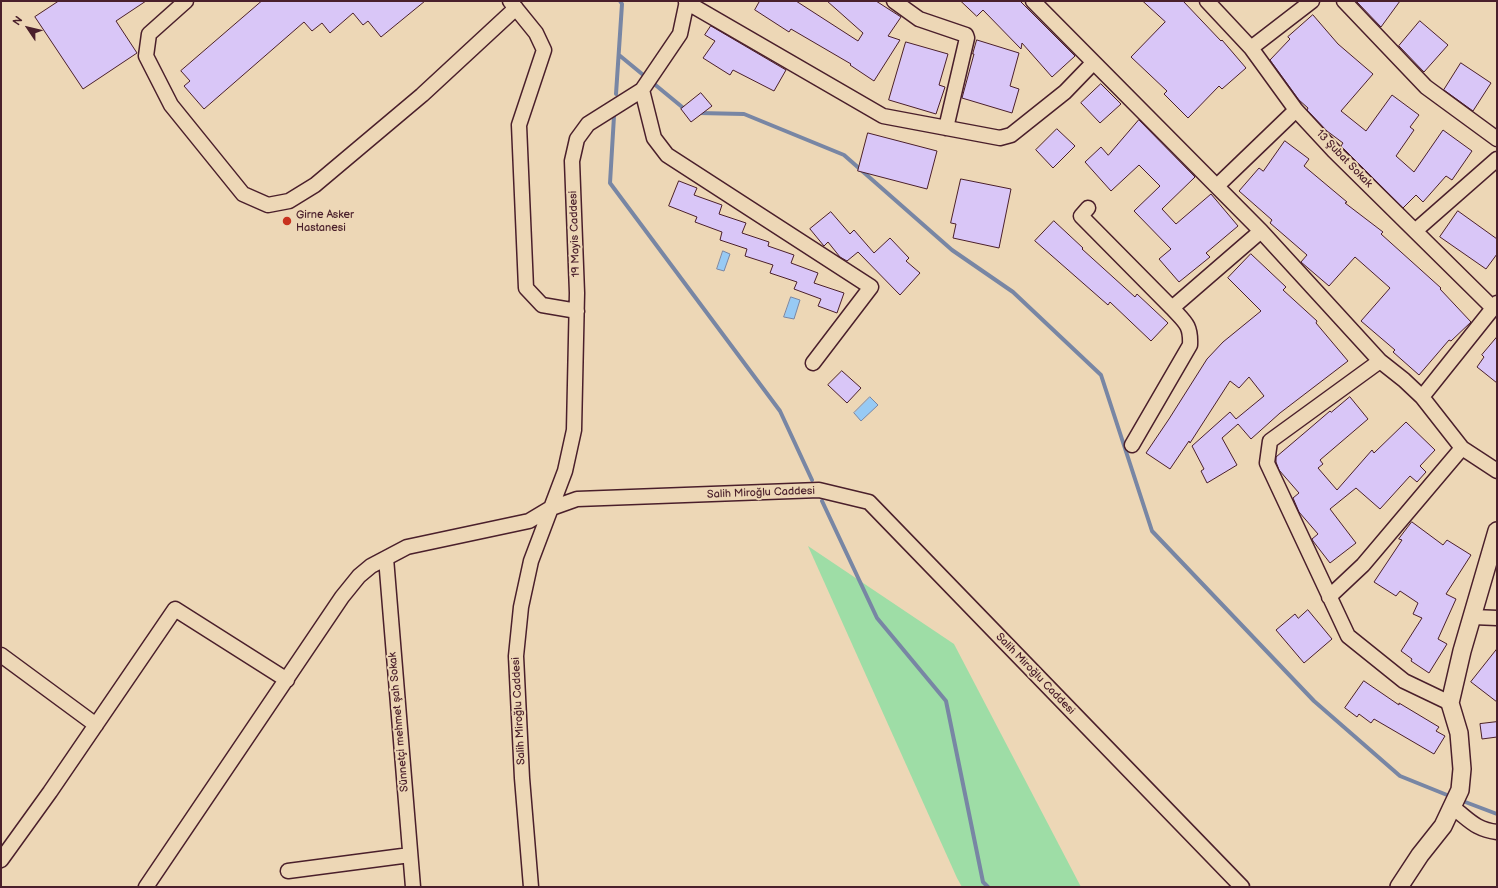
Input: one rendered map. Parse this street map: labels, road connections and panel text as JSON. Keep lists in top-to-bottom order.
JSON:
{
  "streets": {
    "street": [
      "13 Şubat Sokak",
      "19 Mayis Caddesi",
      "Salih Miroğlu Caddesi",
      "Sünnetçi mehmet şah Sokak"
    ]
  },
  "crossings": [
    ["19 Mayis Caddesi", "Salih Miroğlu Caddesi"]
  ],
  "places": ["Girne Asker Hastanesi"],
  "north": "top left"
}
